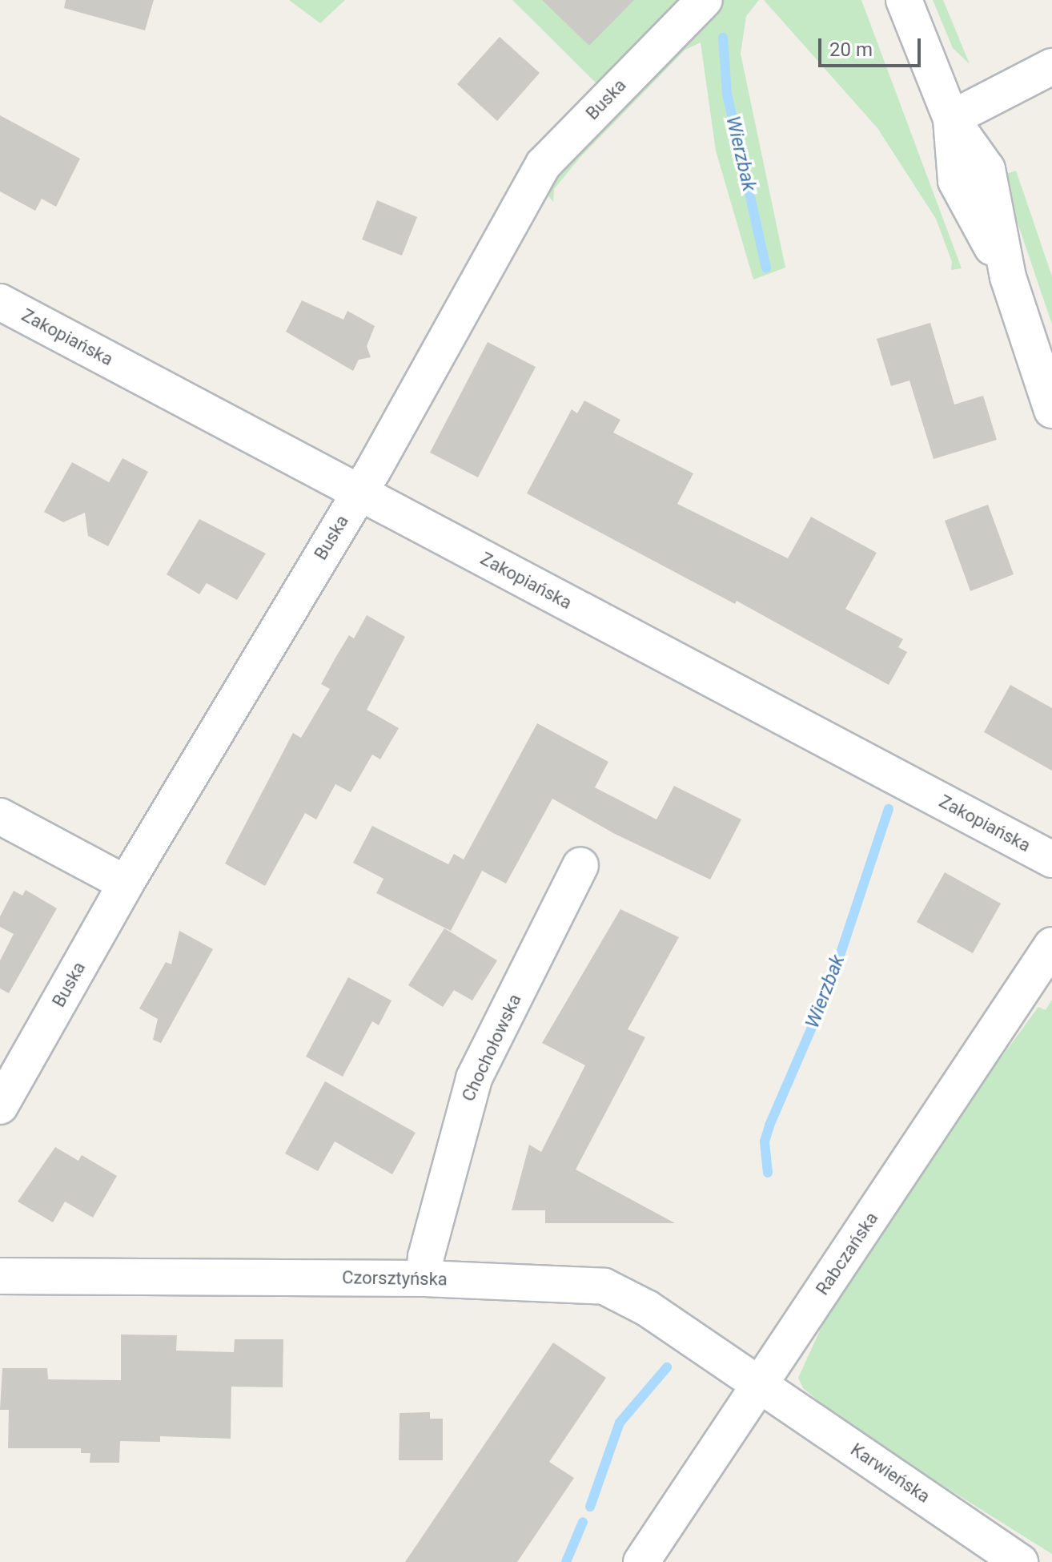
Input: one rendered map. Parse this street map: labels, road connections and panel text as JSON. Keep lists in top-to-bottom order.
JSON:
{
  "streets": {
    "street": [
      "Buska",
      "Zakopiańska",
      "Chochołowska",
      "Rabczańska",
      "Czorsztyńska",
      "Karwieńska"
    ]
  },
  "crossings": [
    ["Buska", "Zakopiańska"],
    ["Chochołowska", "Czorsztyńska"],
    ["Rabczańska", "Czorsztyńska"],
    ["Rabczańska", "Karwieńska"],
    ["Czorsztyńska", "Karwieńska"]
  ],
  "water": ["Wierzbak"],
  "scale_bar": "20 m"
}
